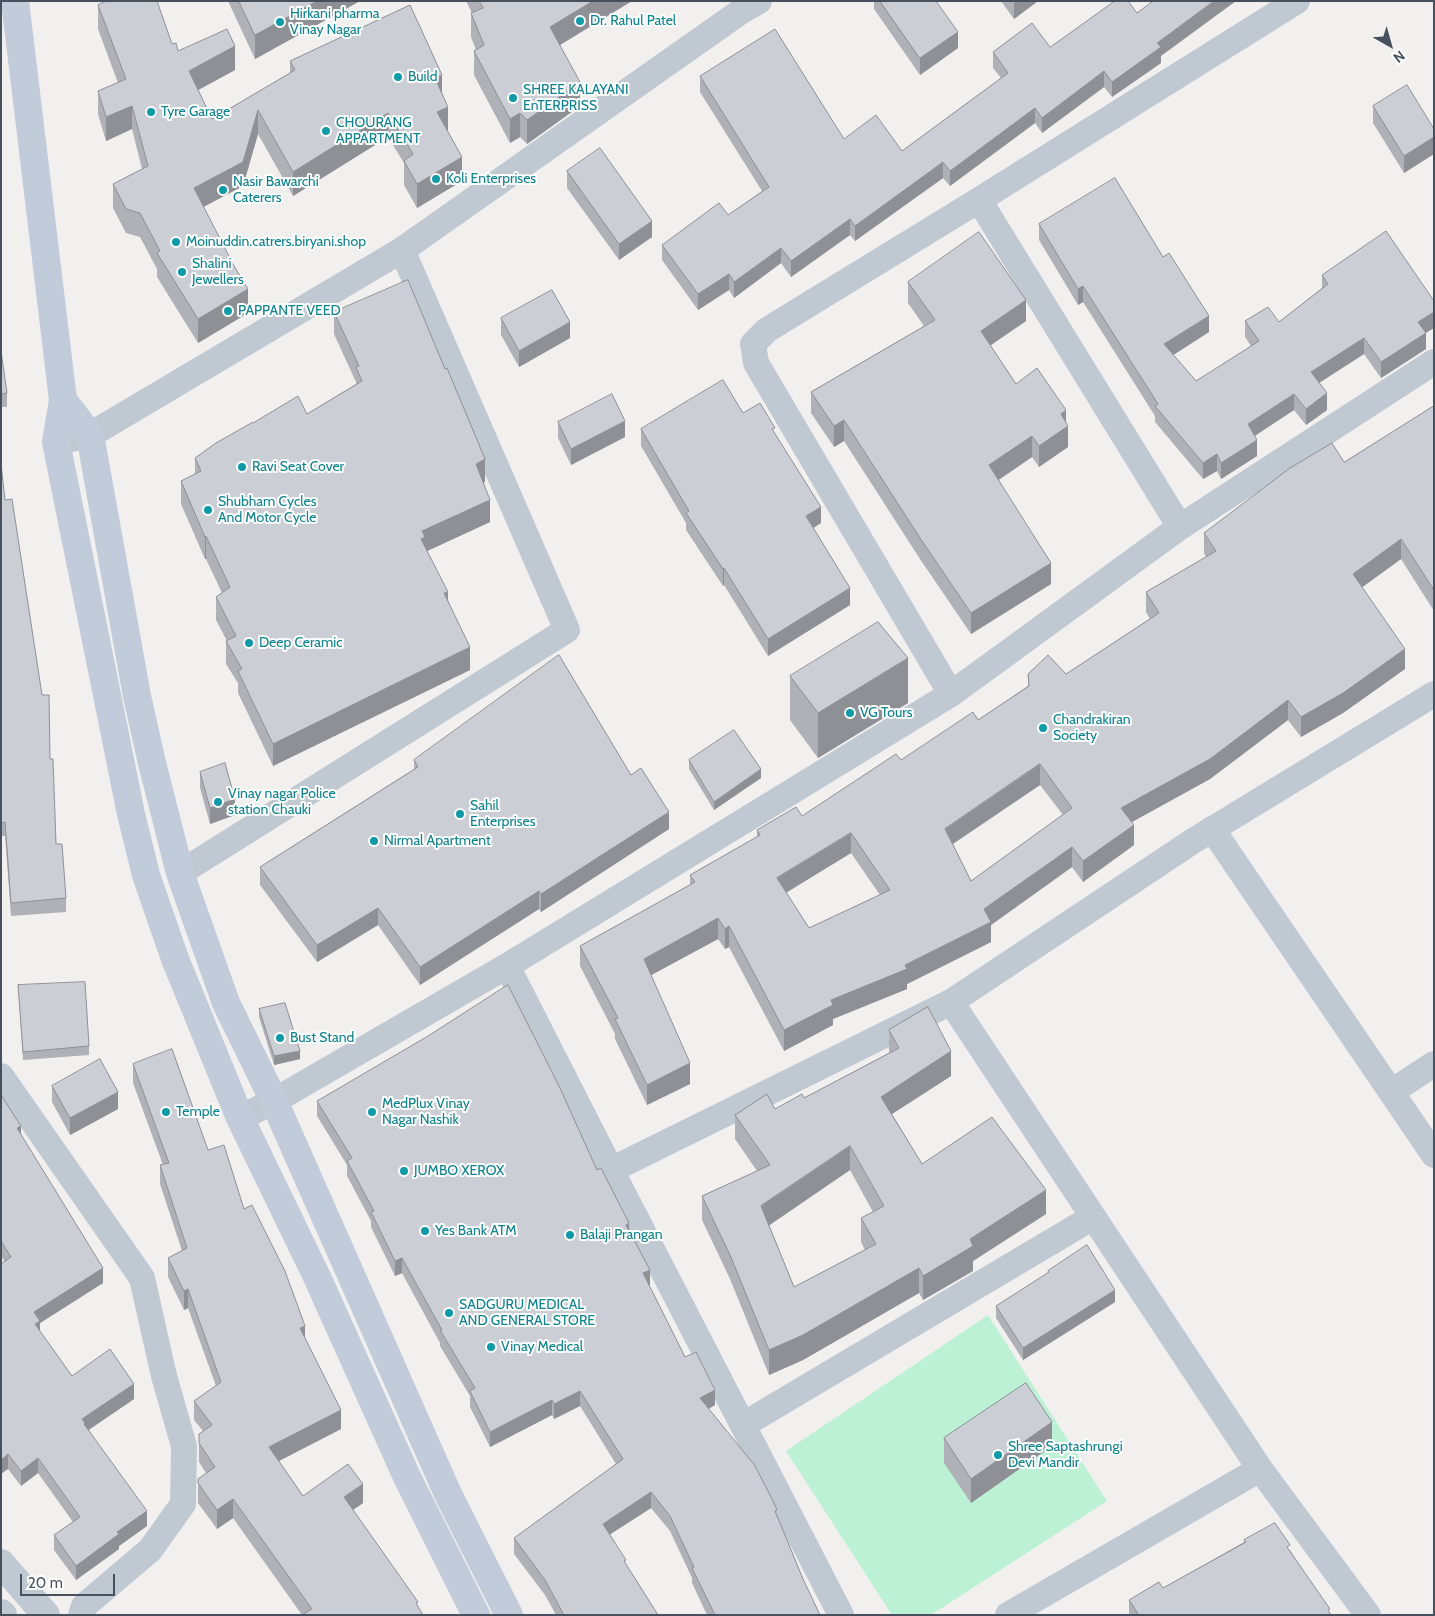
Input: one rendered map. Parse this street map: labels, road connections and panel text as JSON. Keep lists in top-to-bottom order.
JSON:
{
  "places": [
    "Dr. Rahul Patel",
    "Hirkani pharma Vinay Nagar",
    "Build",
    "SHREE KALAYANI EnTERPRISS",
    "Tyre Garage",
    "CHOURANG APPARTMENT",
    "Koli Enterprises",
    "Nasir Bawarchi Caterers",
    "Moinuddin.catrers.biryani.shop",
    "Shalini Jewellers",
    "PAPPANTE VEED",
    "Ravi Seat Cover",
    "Shubham Cycles And Motor Cycle",
    "Deep Ceramic",
    "VG Tours",
    "Chandrakiran Society",
    "Vinay nagar Police station Chauki",
    "Sahil Enterprises",
    "Nirmal Apartment",
    "Bust Stand",
    "Temple",
    "MedPlux Vinay Nagar Nashik",
    "JUMBO XEROX",
    "Yes Bank ATM",
    "Balaji Prangan",
    "SADGURU MEDICAL AND GENERAL STORE",
    "Vinay Medical",
    "Shree Saptashrungi Devi Mandir"
  ],
  "scale_bar": "20 m",
  "north": "bottom right"
}
